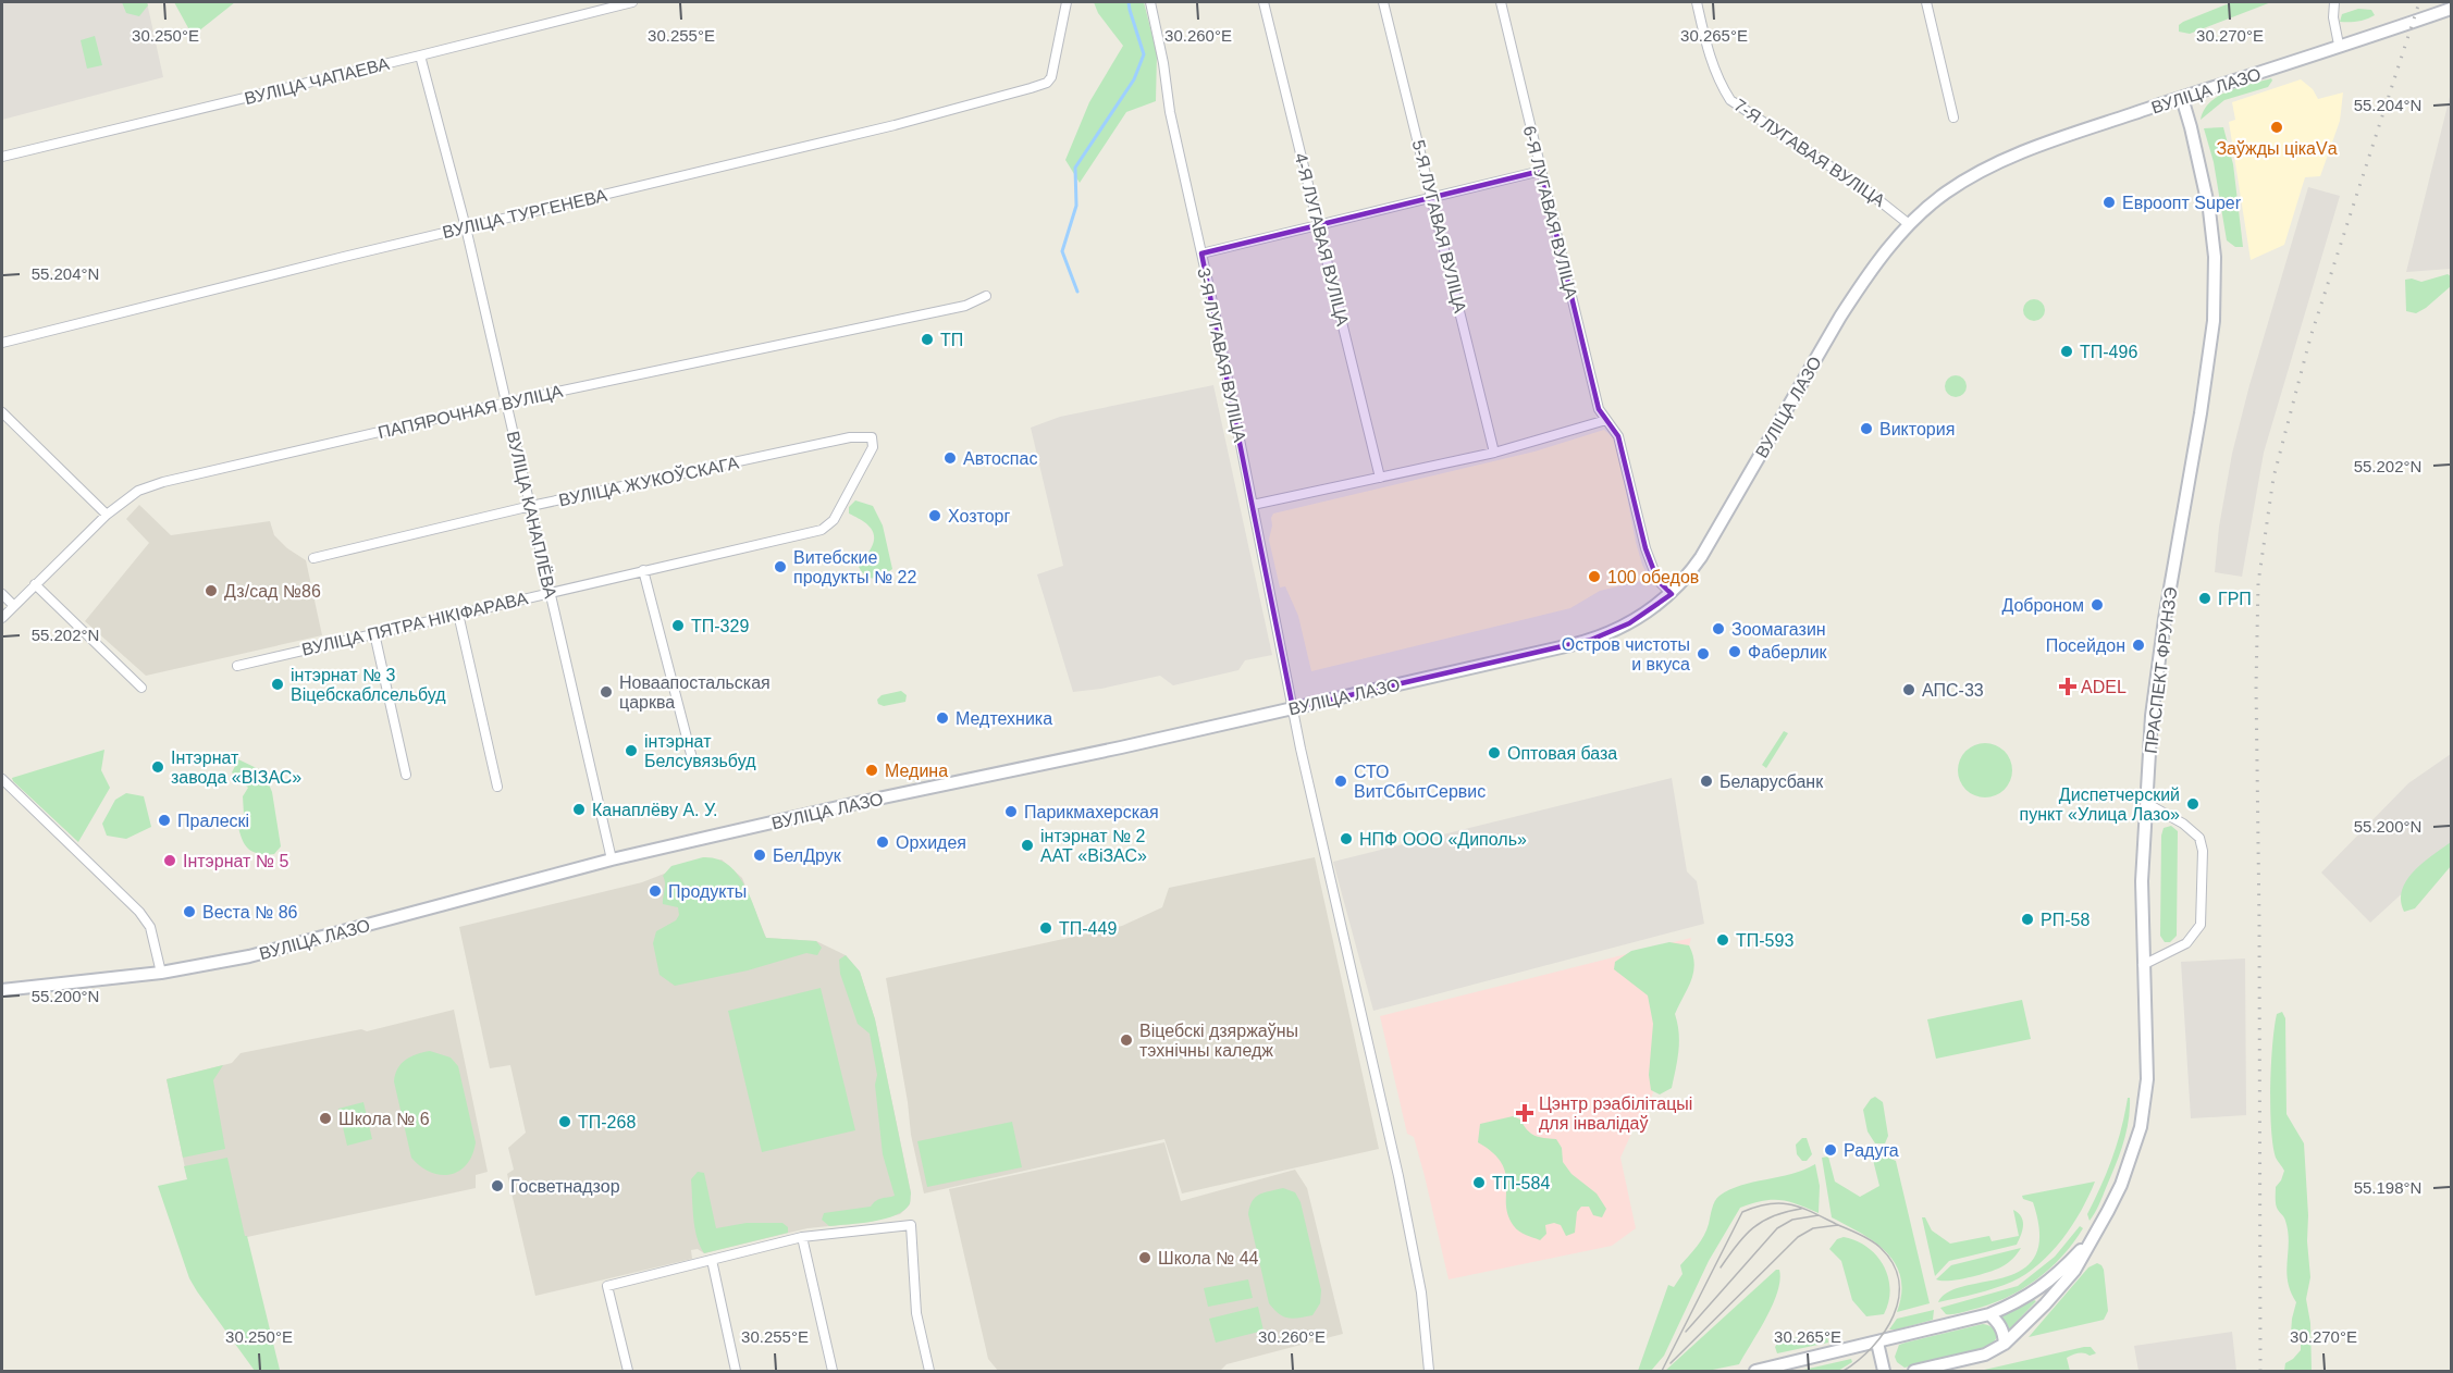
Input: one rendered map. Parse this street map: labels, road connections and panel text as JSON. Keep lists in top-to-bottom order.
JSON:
{
  "streets": {
    "street": [
      "ВУЛІЦА ЧАПАЕВА",
      "ВУЛІЦА ЛАЗО",
      "7-Я ЛУГАВАЯ ВУЛІЦА",
      "6-Я ЛУГАВАЯ ВУЛІЦА",
      "ВУЛІЦА ТУРГЕНЕВА",
      "5-Я ЛУГАВАЯ ВУЛІЦА",
      "4-Я ЛУГАВАЯ ВУЛІЦА",
      "3-Я ЛУГАВАЯ ВУЛІЦА",
      "ПАПЯРОЧНАЯ ВУЛІЦА",
      "ВУЛІЦА ЖУКОЎСКАГА",
      "ВУЛІЦА КАНАПЛЁВА",
      "ВУЛІЦА ПЯТРА НІКІФАРАВА",
      "ПРАСПЕКТ ФРУНЗЭ"
    ]
  },
  "crossings": [
    ["ВУЛІЦА ЧАПАЕВА", "ВУЛІЦА КАНАПЛЁВА"],
    ["ВУЛІЦА ЛАЗО", "7-Я ЛУГАВАЯ ВУЛІЦА"],
    ["ВУЛІЦА ЛАЗО", "6-Я ЛУГАВАЯ ВУЛІЦА"],
    ["ВУЛІЦА ЛАЗО", "3-Я ЛУГАВАЯ ВУЛІЦА"],
    ["ВУЛІЦА ЛАЗО", "ВУЛІЦА КАНАПЛЁВА"],
    ["ВУЛІЦА ЛАЗО", "ПРАСПЕКТ ФРУНЗЭ"],
    ["ВУЛІЦА ТУРГЕНЕВА", "ВУЛІЦА КАНАПЛЁВА"],
    ["ПАПЯРОЧНАЯ ВУЛІЦА", "ВУЛІЦА КАНАПЛЁВА"],
    ["ВУЛІЦА ЖУКОЎСКАГА", "ВУЛІЦА КАНАПЛЁВА"],
    ["ВУЛІЦА ЖУКОЎСКАГА", "ВУЛІЦА ПЯТРА НІКІФАРАВА"],
    ["ВУЛІЦА КАНАПЛЁВА", "ВУЛІЦА ПЯТРА НІКІФАРАВА"]
  ],
  "places": {
    "other": [
      "Заўжды цікаVа",
      "Евроопт Super",
      "ТП",
      "ТП-496",
      "Виктория",
      "Автоспас",
      "Хозторг",
      "Витебские продукты № 22",
      "100 обедов",
      "Дз/сад №86",
      "ГРП",
      "Доброном",
      "ТП-329",
      "Зоомагазин",
      "Посейдон",
      "Фаберлик",
      "Остров чистоты и вкуса",
      "інтэрнат № 3 Віцебскаблсельбуд",
      "АПС-33",
      "Новаапостальская царква",
      "Медтехника",
      "інтэрнат Белсувязьбуд",
      "Оптовая база",
      "Інтэрнат завода «ВІЗАС»",
      "Медина",
      "СТО ВитСбытСервис",
      "Беларусбанк",
      "Диспетчерский пункт «Улица Лазо»",
      "Канаплёву А. У.",
      "Парикмахерская",
      "Пралескі",
      "НПФ ООО «Диполь»",
      "Орхидея",
      "інтэрнат № 2 ААТ «ВіЗАС»",
      "БелДрук",
      "Інтэрнат № 5",
      "Продукты",
      "Веста № 86",
      "РП-58",
      "ТП-449",
      "ТП-593",
      "Віцебскі дзяржаўны тэхнічны каледж",
      "Школа № 6",
      "ТП-268",
      "Радуга",
      "ТП-584",
      "Госветнадзор",
      "Школа № 44"
    ],
    "health": ["ADEL", "Цэнтр рэабілітацыі для інвалідаў"]
  },
  "coordinates": [
    "30.250°E",
    "30.255°E",
    "30.260°E",
    "30.265°E",
    "30.270°E",
    "55.204°N",
    "55.202°N",
    "55.200°N",
    "55.198°N"
  ]
}
